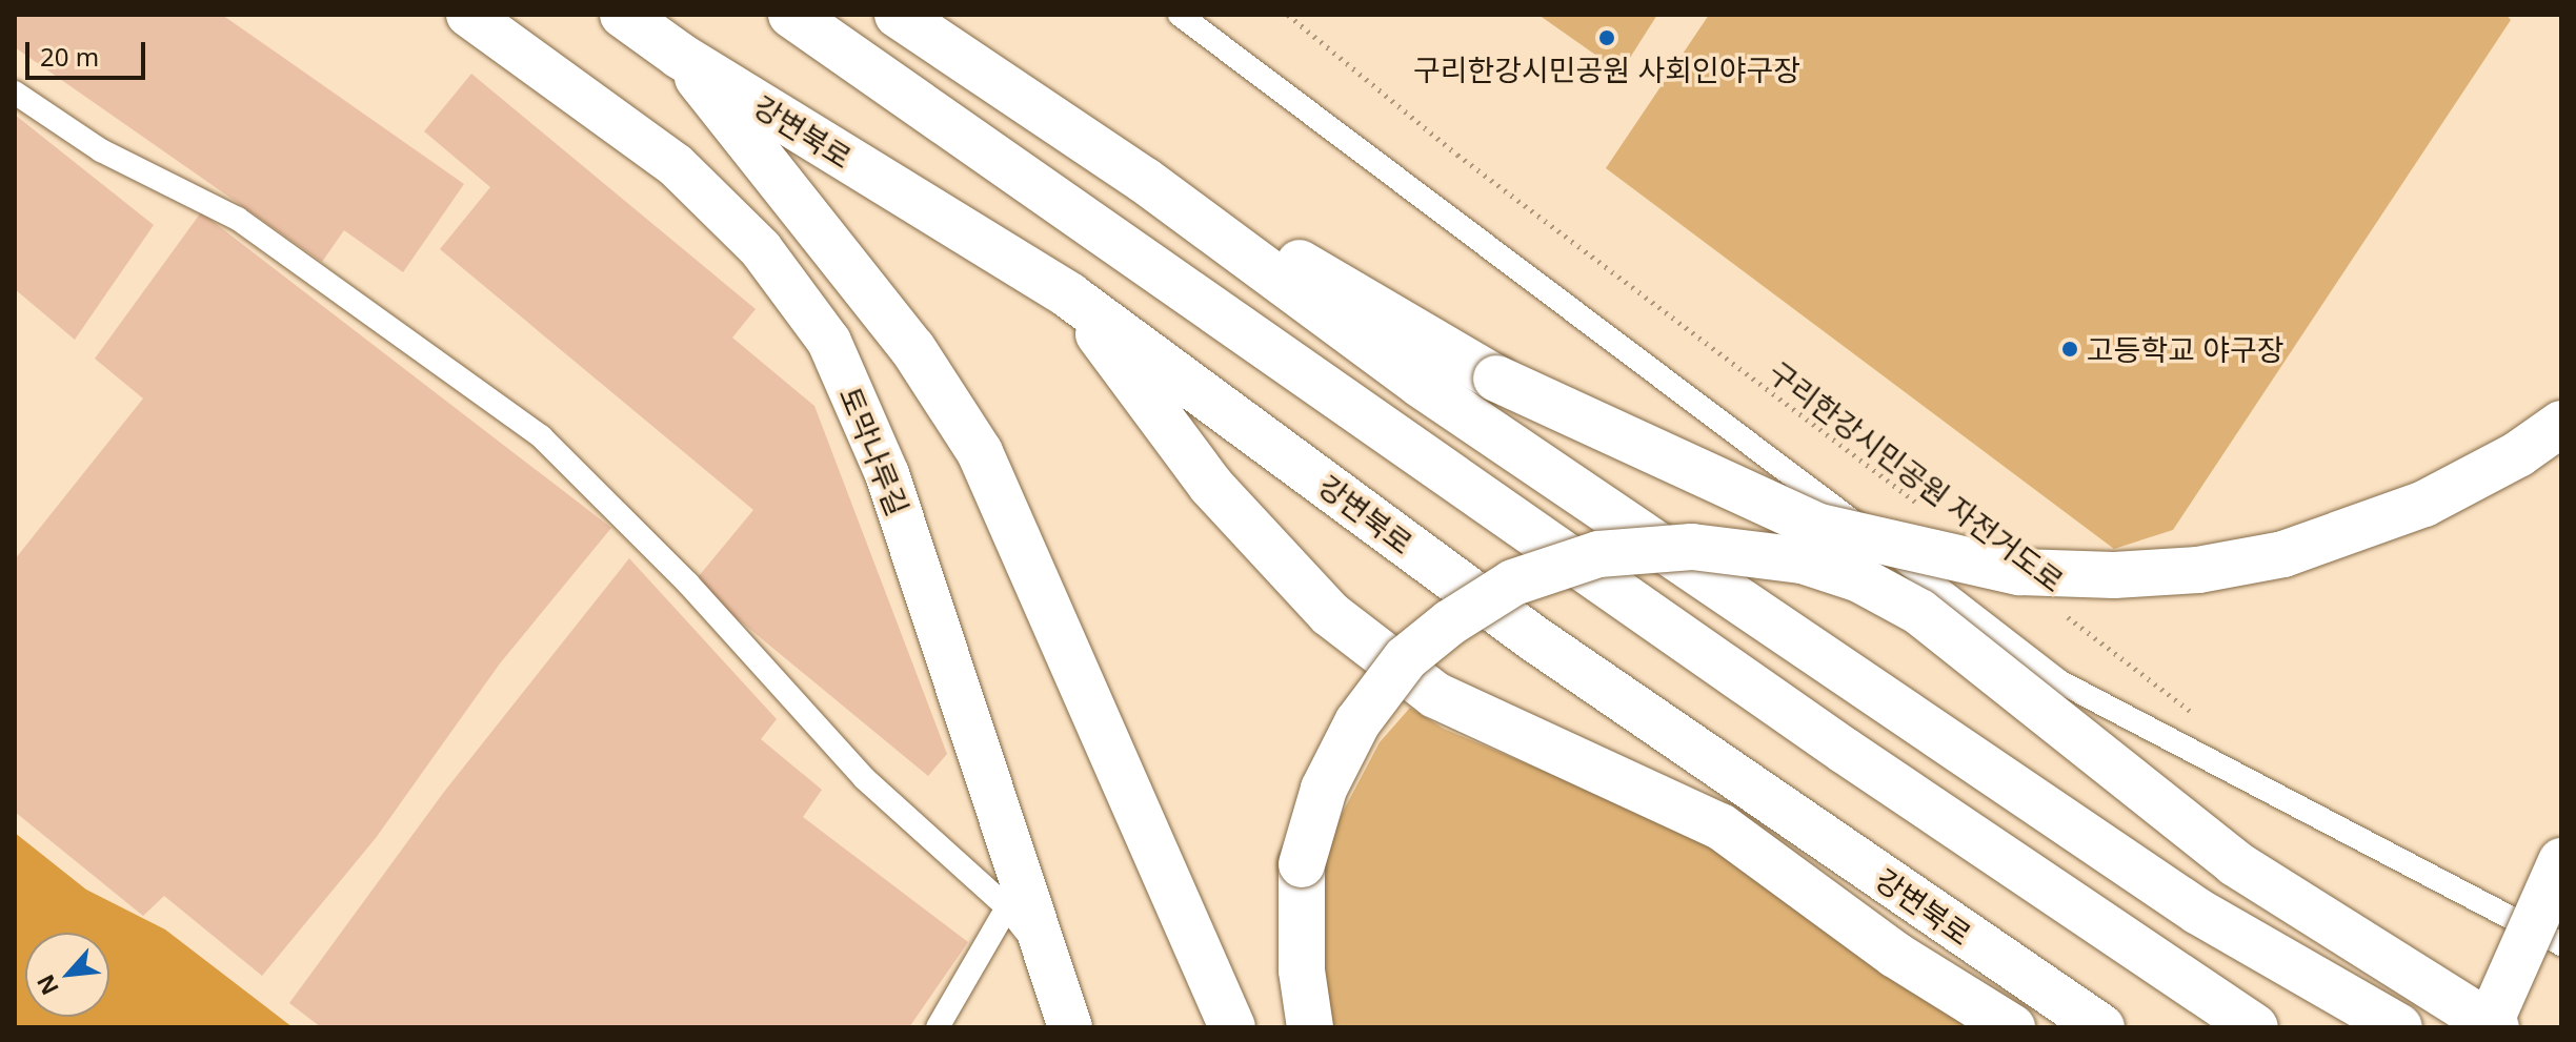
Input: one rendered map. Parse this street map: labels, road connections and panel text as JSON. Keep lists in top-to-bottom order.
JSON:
{
  "streets": {
    "main road": ["강변북로"],
    "street": ["토막나루길"],
    "path": ["구리한강시민공원 자전거도로"]
  },
  "places": ["구리한강시민공원 사회인야구장", "고등학교 야구장"],
  "scale_bar": "20 m",
  "north": "bottom left"
}
